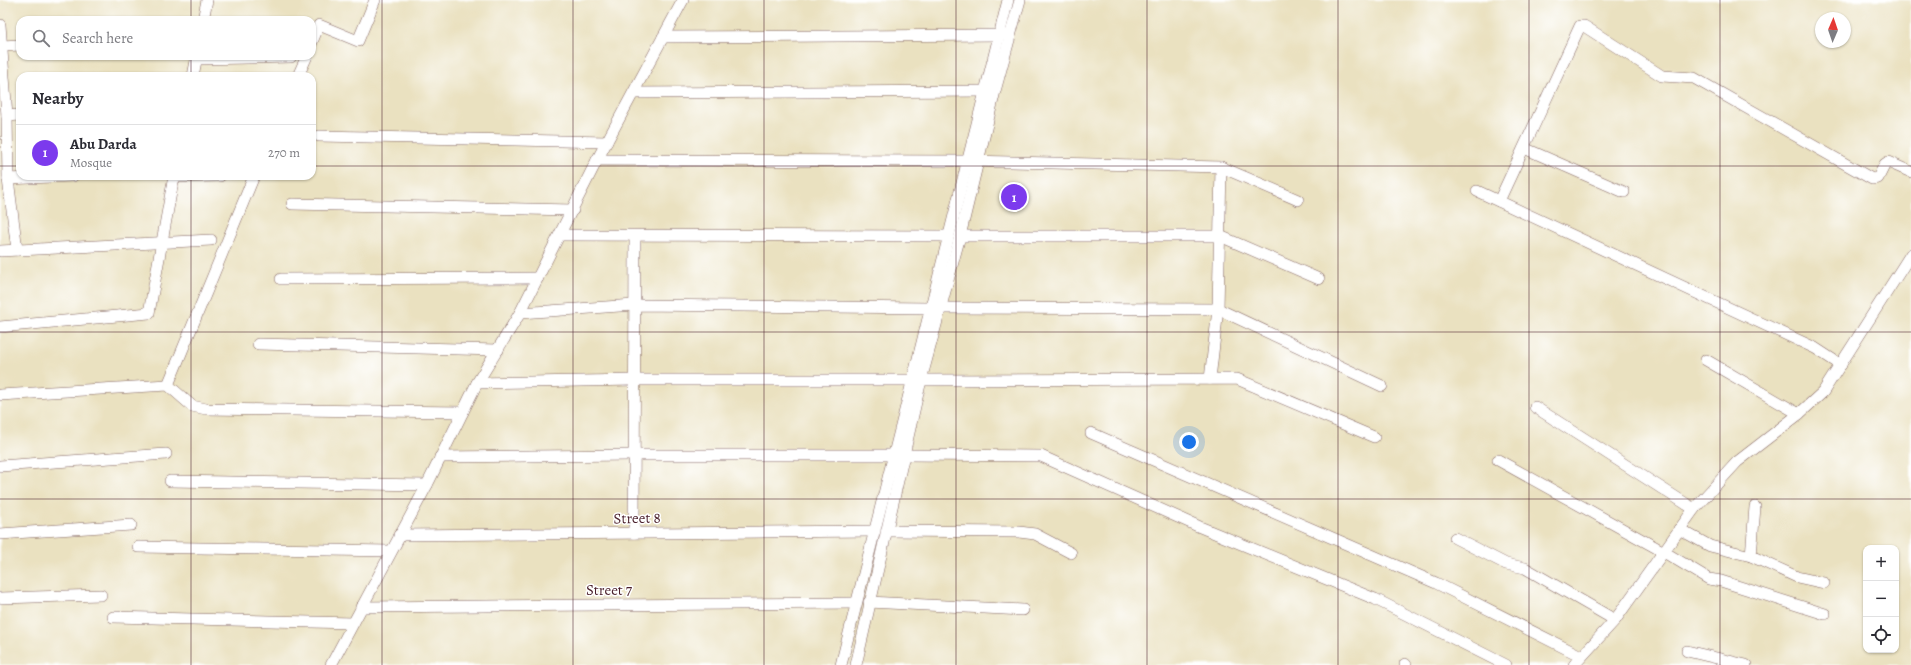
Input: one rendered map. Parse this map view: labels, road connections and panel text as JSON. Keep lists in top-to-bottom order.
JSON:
{
  "streets": {
    "street": ["Street 8", "Street 7"]
  },
  "north": "top",
  "page": {
    "search": "Search here",
    "heading": "Nearby",
    "list": [
      {
        "mark": "1",
        "name": "Abu Darda",
        "note": "Mosque",
        "value": "270 m"
      }
    ],
    "pins": "1",
    "map_buttons": ["+", "−"]
  }
}
